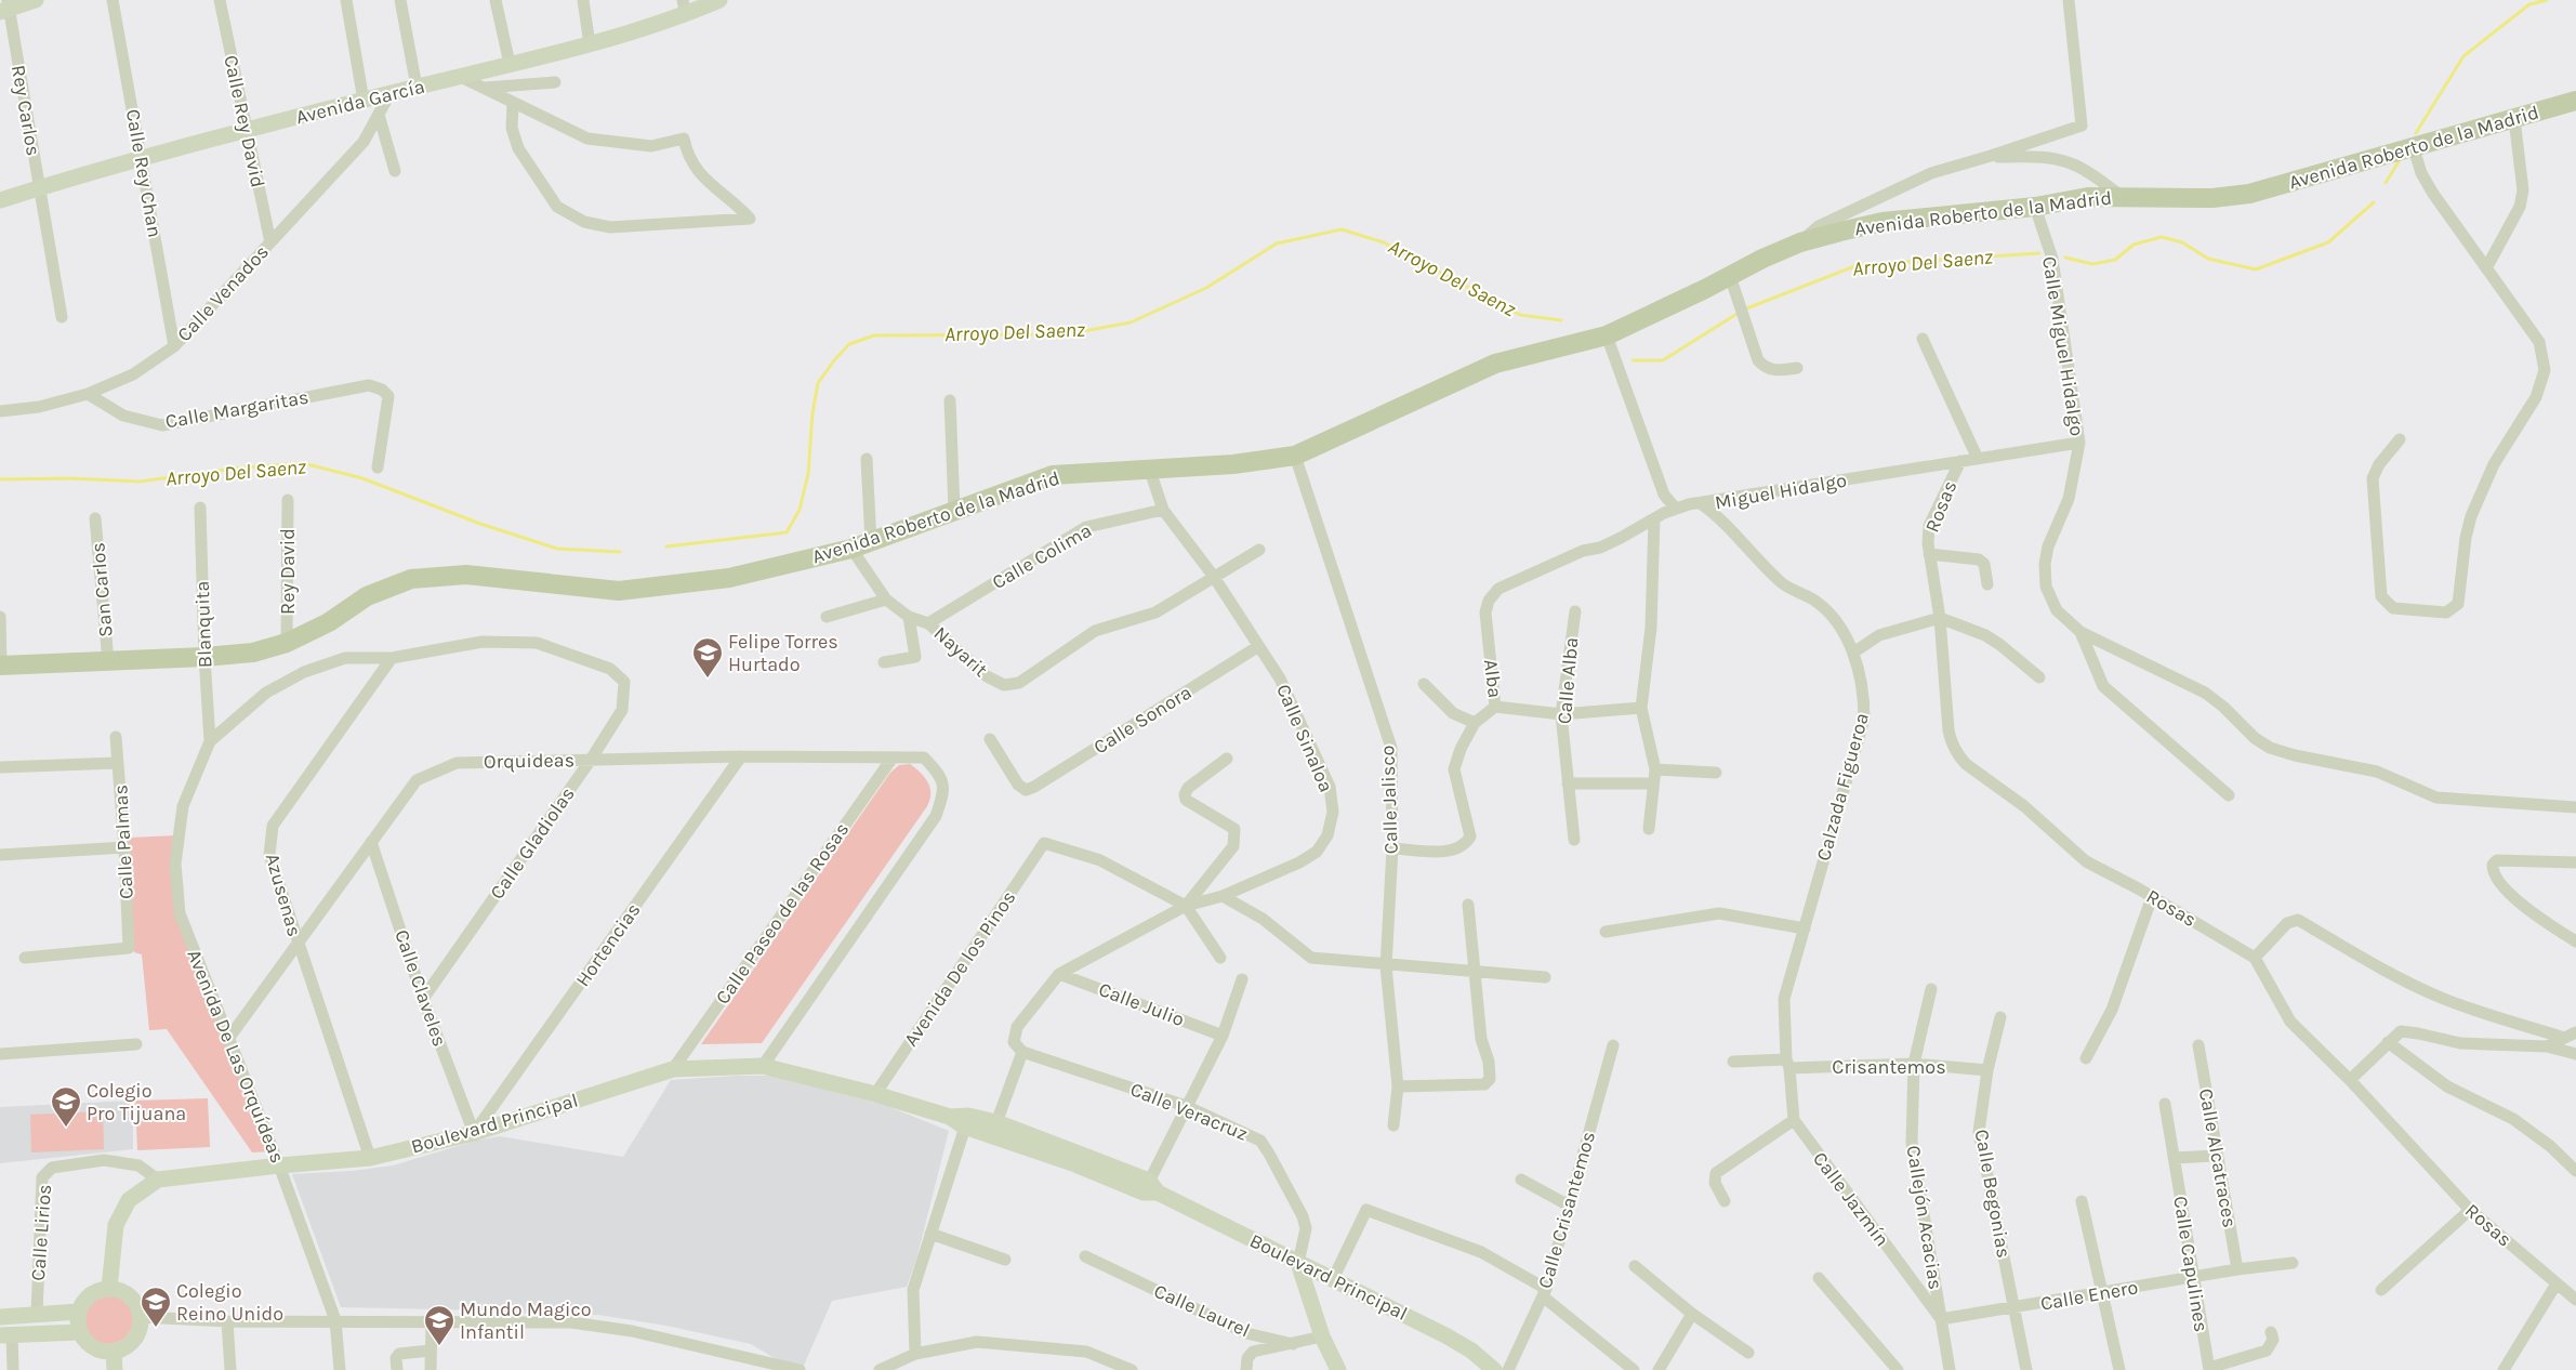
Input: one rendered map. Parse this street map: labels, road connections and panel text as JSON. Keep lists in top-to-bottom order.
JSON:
{
  "streets": {
    "main road": ["Avenida Roberto de la Madrid"],
    "street": [
      "Avenida García",
      "Rey Carlos",
      "Calle Rey David",
      "Calle Rey Chan",
      "Calle Venados",
      "Calle Miguel Hidalgo",
      "Calle Margaritas",
      "Miguel Hidalgo",
      "Rosas",
      "Calle Colima",
      "Rey David",
      "San Carlos",
      "Blanquita",
      "Nayarit",
      "Alba",
      "Calle Alba",
      "Calle Sonora",
      "Calle Sinaloa",
      "Orquideas",
      "Calzada Figueroa",
      "Calle Jalisco",
      "Calle Palmas",
      "Calle Gladiolas",
      "Azusenas",
      "Calle Paseo de las Rosas",
      "Hortencias",
      "Avenida De los Pinos",
      "Calle Claveles",
      "Calle Julio",
      "Avenida De Las Orquídeas",
      "Crisantemos",
      "Calle Veracruz",
      "Boulevard Principal",
      "Calle Alcatraces",
      "Calle Begonias",
      "Calle Jazmín",
      "Calle Crisantemos",
      "Callejón Acacias",
      "Calle Lirios",
      "Calle Capulines",
      "Calle Enero",
      "Calle Laurel"
    ]
  },
  "crossings": [
    ["Avenida García", "Rey Carlos"],
    ["Avenida García", "Calle Rey David"],
    ["Avenida García", "Calle Rey Chan"],
    ["Avenida García", "Calle Venados"],
    ["Calle Rey David", "Calle Venados"],
    ["Avenida Roberto de la Madrid", "Calle Miguel Hidalgo"],
    ["Avenida Roberto de la Madrid", "Rey David"],
    ["Avenida Roberto de la Madrid", "San Carlos"],
    ["Avenida Roberto de la Madrid", "Blanquita"],
    ["Avenida Roberto de la Madrid", "Nayarit"],
    ["Avenida Roberto de la Madrid", "Calle Sinaloa"],
    ["Avenida Roberto de la Madrid", "Calle Jalisco"],
    ["Calle Rey Chan", "Calle Venados"],
    ["Calle Venados", "Calle Margaritas"],
    ["Calle Miguel Hidalgo", "Miguel Hidalgo"],
    ["Miguel Hidalgo", "Rosas"],
    ["Miguel Hidalgo", "Alba"],
    ["Miguel Hidalgo", "Calzada Figueroa"],
    ["Calle Colima", "Nayarit"],
    ["Calle Colima", "Calle Sinaloa"],
    ["Blanquita", "Avenida De Las Orquídeas"],
    ["Nayarit", "Calle Sinaloa"],
    ["Alba", "Calle Alba"],
    ["Calle Sonora", "Calle Sinaloa"],
    ["Calle Sinaloa", "Avenida De los Pinos"],
    ["Calle Sinaloa", "Calle Julio"],
    ["Orquideas", "Calle Gladiolas"],
    ["Orquideas", "Azusenas"],
    ["Orquideas", "Calle Paseo de las Rosas"],
    ["Orquideas", "Hortencias"],
    ["Orquideas", "Calle Claveles"],
    ["Orquideas", "Avenida De Las Orquídeas"],
    ["Orquideas", "Boulevard Principal"],
    ["Calzada Figueroa", "Crisantemos"],
    ["Calle Gladiolas", "Azusenas"],
    ["Calle Gladiolas", "Calle Claveles"],
    ["Azusenas", "Boulevard Principal"],
    ["Calle Paseo de las Rosas", "Boulevard Principal"],
    ["Hortencias", "Calle Claveles"],
    ["Hortencias", "Boulevard Principal"],
    ["Avenida De los Pinos", "Boulevard Principal"],
    ["Calle Claveles", "Boulevard Principal"],
    ["Avenida De Las Orquídeas", "Boulevard Principal"],
    ["Crisantemos", "Calle Begonias"],
    ["Crisantemos", "Callejón Acacias"],
    ["Calle Veracruz", "Boulevard Principal"],
    ["Boulevard Principal", "Calle Lirios"],
    ["Calle Alcatraces", "Calle Enero"],
    ["Calle Begonias", "Calle Enero"],
    ["Calle Jazmín", "Callejón Acacias"],
    ["Calle Jazmín", "Calle Enero"],
    ["Callejón Acacias", "Calle Enero"],
    ["Calle Capulines", "Calle Enero"]
  ],
  "water": ["Arroyo Del Saenz"],
  "places": {
    "school or university": [
      "Felipe Torres Hurtado",
      "Colegio Pro Tijuana",
      "Colegio Reino Unido",
      "Mundo Magico Infantil"
    ]
  }
}
